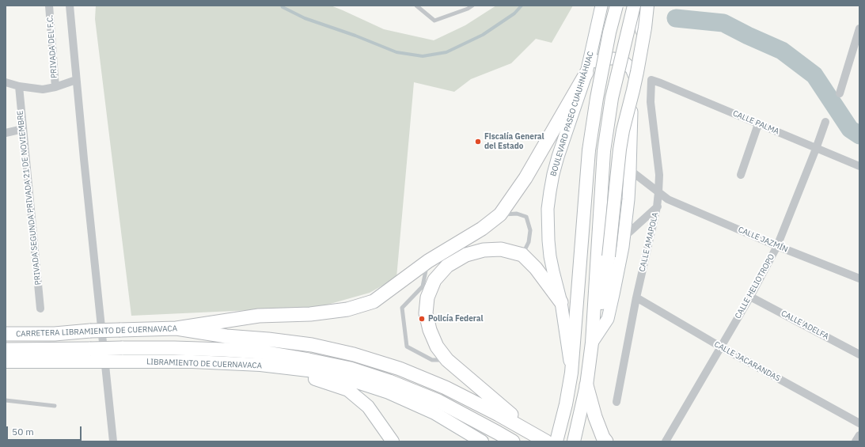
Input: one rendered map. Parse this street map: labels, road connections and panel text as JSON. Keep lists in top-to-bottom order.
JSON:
{
  "streets": {
    "highway": ["CARRETERA LIBRAMIENTO DE CUERNAVACA"],
    "main road": ["BOULEVARD PASEO CUAUHNÁHUAC", "LIBRAMIENTO DE CUERNAVACA"],
    "street": [
      "PRIVADA DEL F.C.",
      "CALLE PALMA",
      "PRIVADA SEGUNDA PRIVADA 21 DE NOVIEMBRE",
      "CALLE JAZMÍN",
      "CALLE AMAPOLA",
      "CALLE HELIOTROPO",
      "CALLE ADELFA",
      "CALLE JACARANDAS"
    ]
  },
  "crossings": [
    ["CALLE PALMA", "CALLE AMAPOLA"],
    ["CALLE PALMA", "CALLE HELIOTROPO"],
    ["CALLE JAZMÍN", "CALLE AMAPOLA"],
    ["CALLE JAZMÍN", "CALLE HELIOTROPO"],
    ["CALLE AMAPOLA", "CALLE JACARANDAS"],
    ["CALLE HELIOTROPO", "CALLE ADELFA"],
    ["CALLE HELIOTROPO", "CALLE JACARANDAS"],
    ["CARRETERA LIBRAMIENTO DE CUERNAVACA", "LIBRAMIENTO DE CUERNAVACA"]
  ],
  "places": ["Fiscalía General del Estado", "Policía Federal"],
  "scale_bar": "50 m"
}
